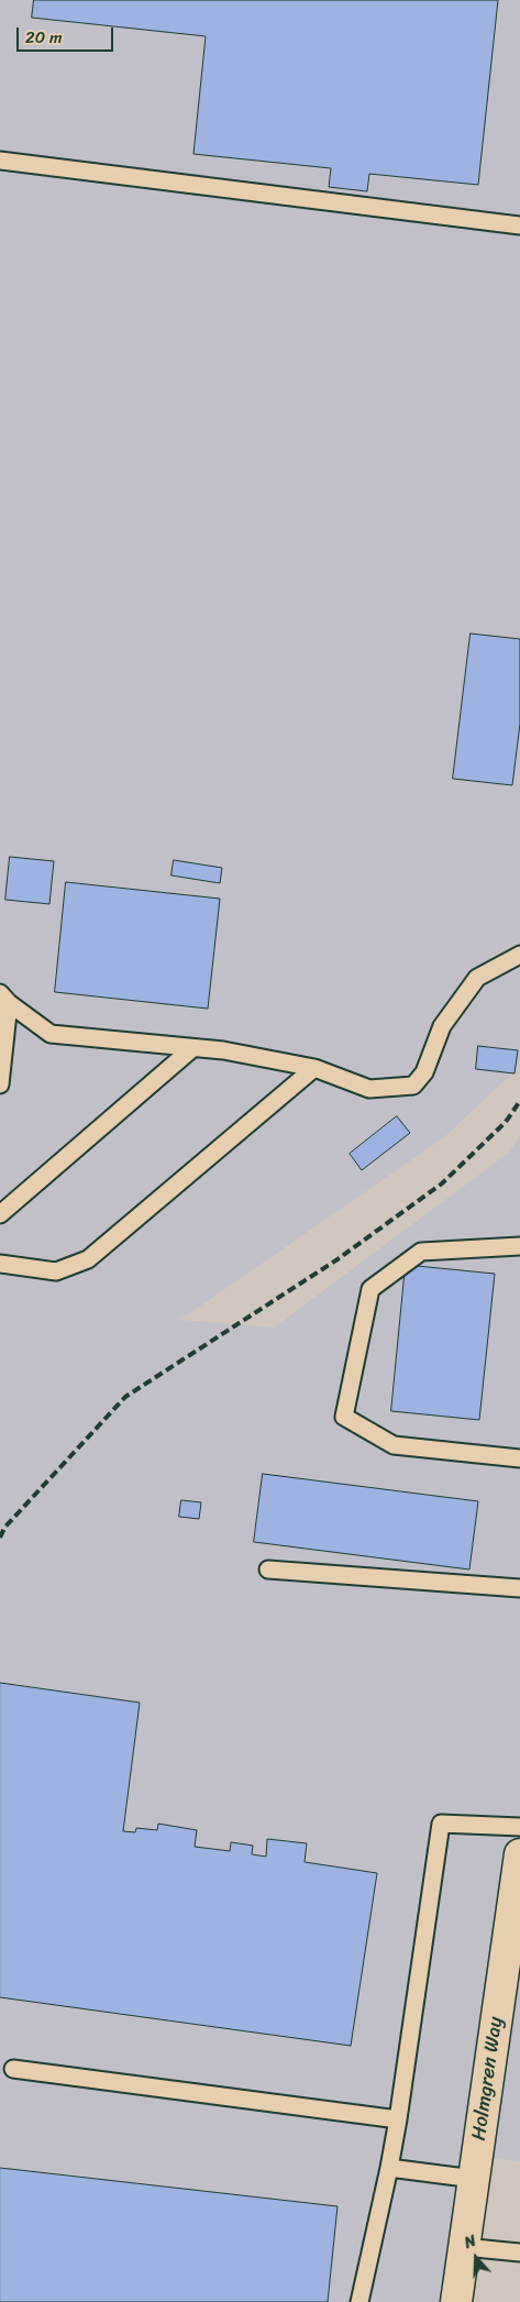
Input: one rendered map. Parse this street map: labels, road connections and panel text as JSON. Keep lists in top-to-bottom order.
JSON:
{
  "streets": {
    "street": ["Holmgren Way"]
  },
  "scale_bar": "20 m",
  "north": "top"
}
